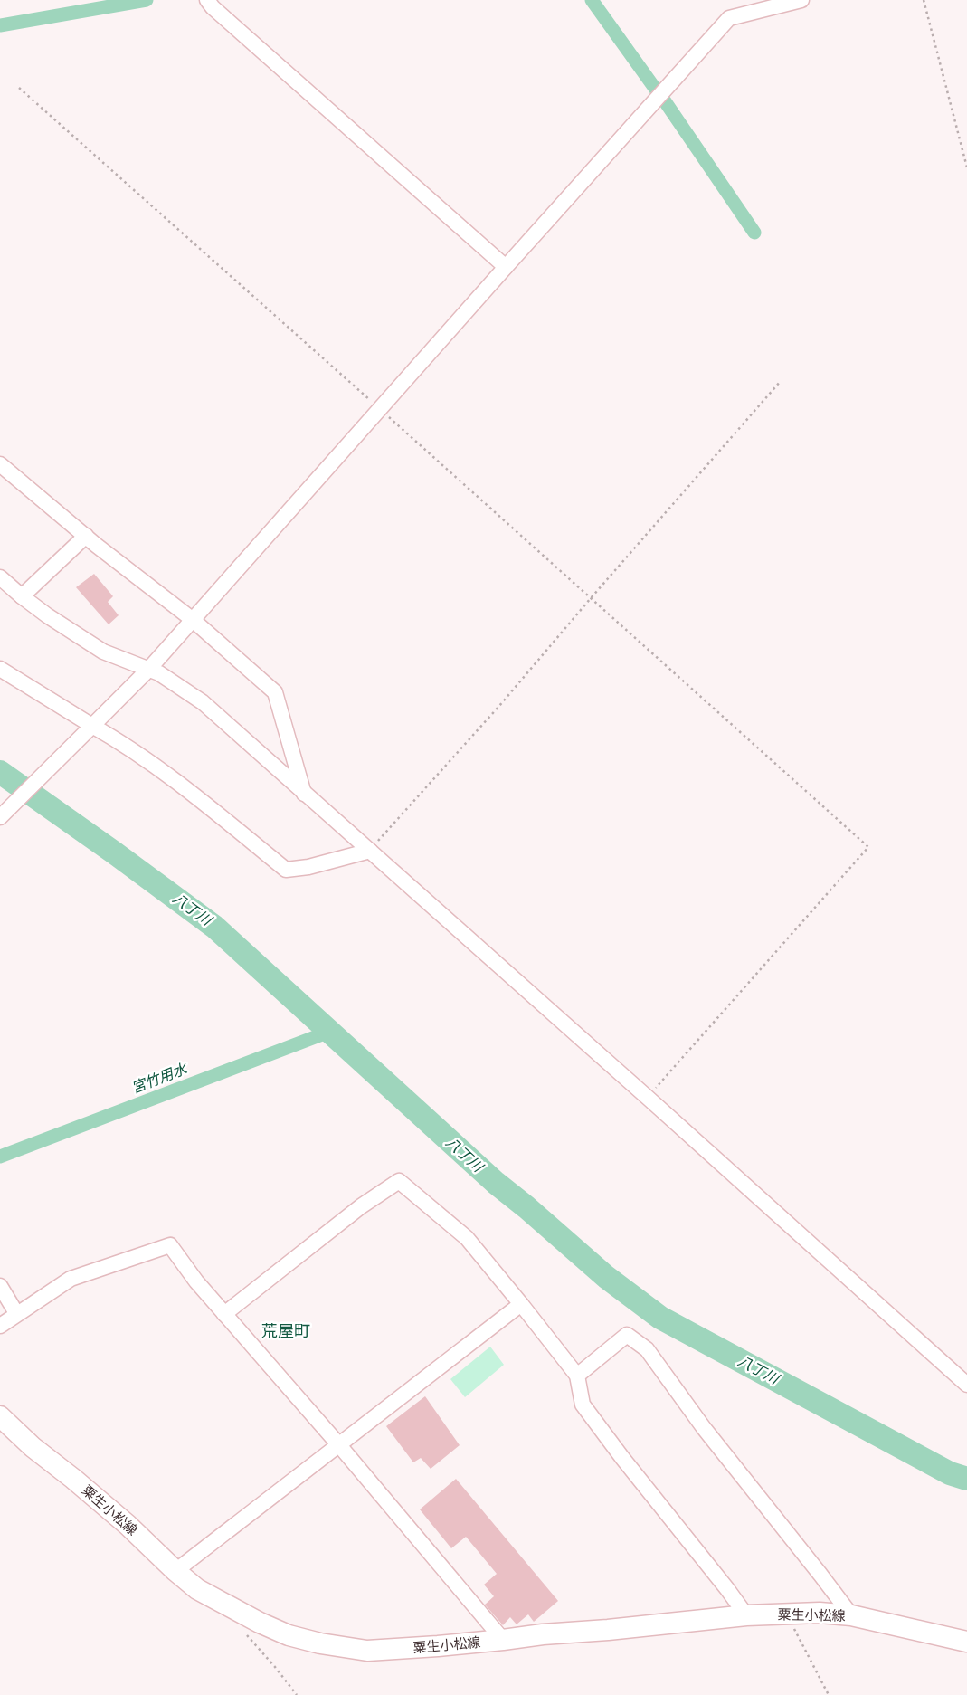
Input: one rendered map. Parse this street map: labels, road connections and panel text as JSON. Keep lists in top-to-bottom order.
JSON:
{
  "streets": {
    "main road": ["粟生小松線"]
  },
  "districts": ["荒屋町"],
  "water": ["八丁川", "宮竹用水"]
}
